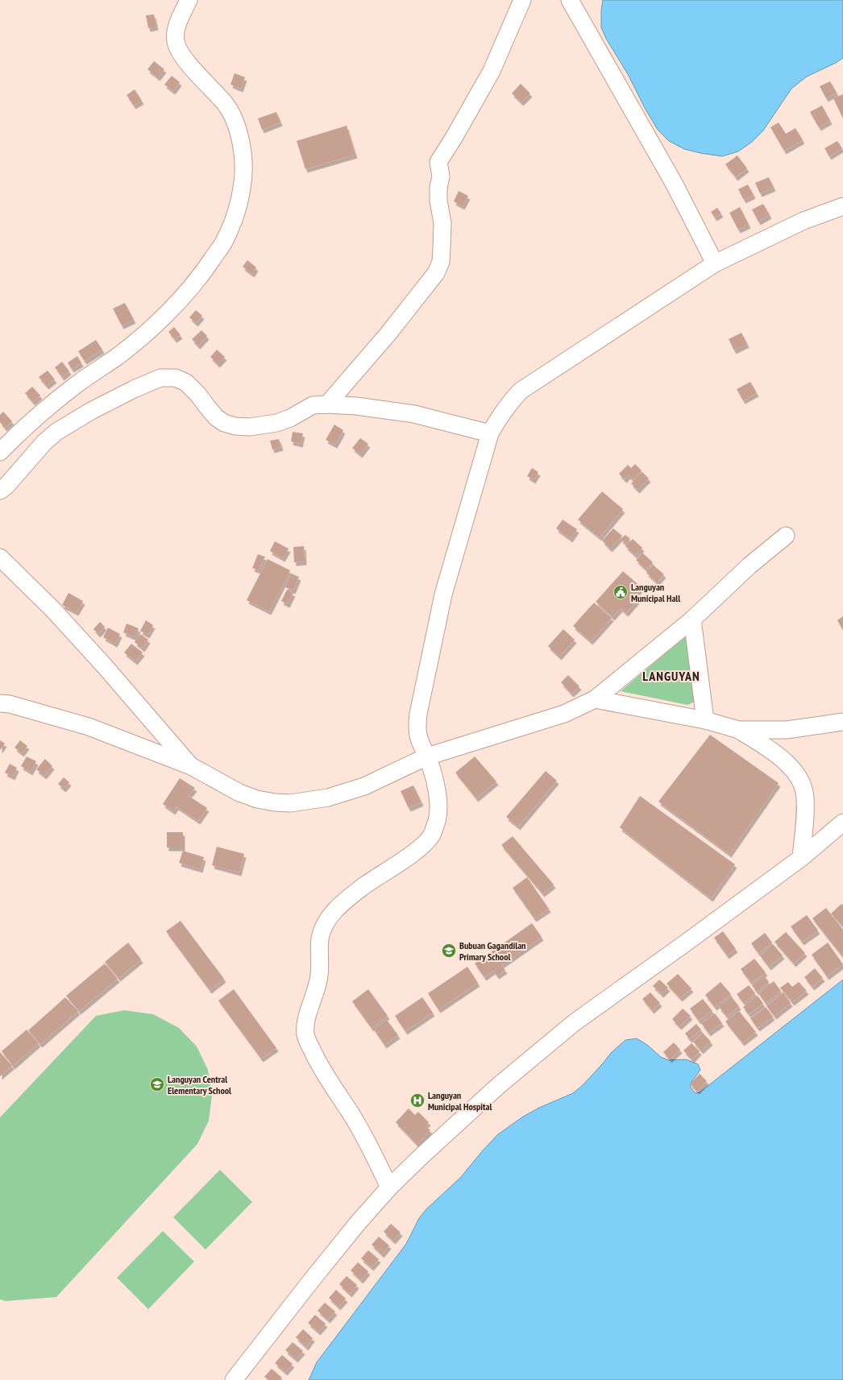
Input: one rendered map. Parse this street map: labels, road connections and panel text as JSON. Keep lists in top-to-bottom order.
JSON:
{
  "districts": ["LANGUYAN"],
  "places": {
    "public building": ["Languyan Municipal Hall"],
    "school or university": ["Bubuan Gagandilan Primary School", "Languyan Central Elementary School"],
    "hospital": ["Languyan Municipal Hospital"]
  }
}
